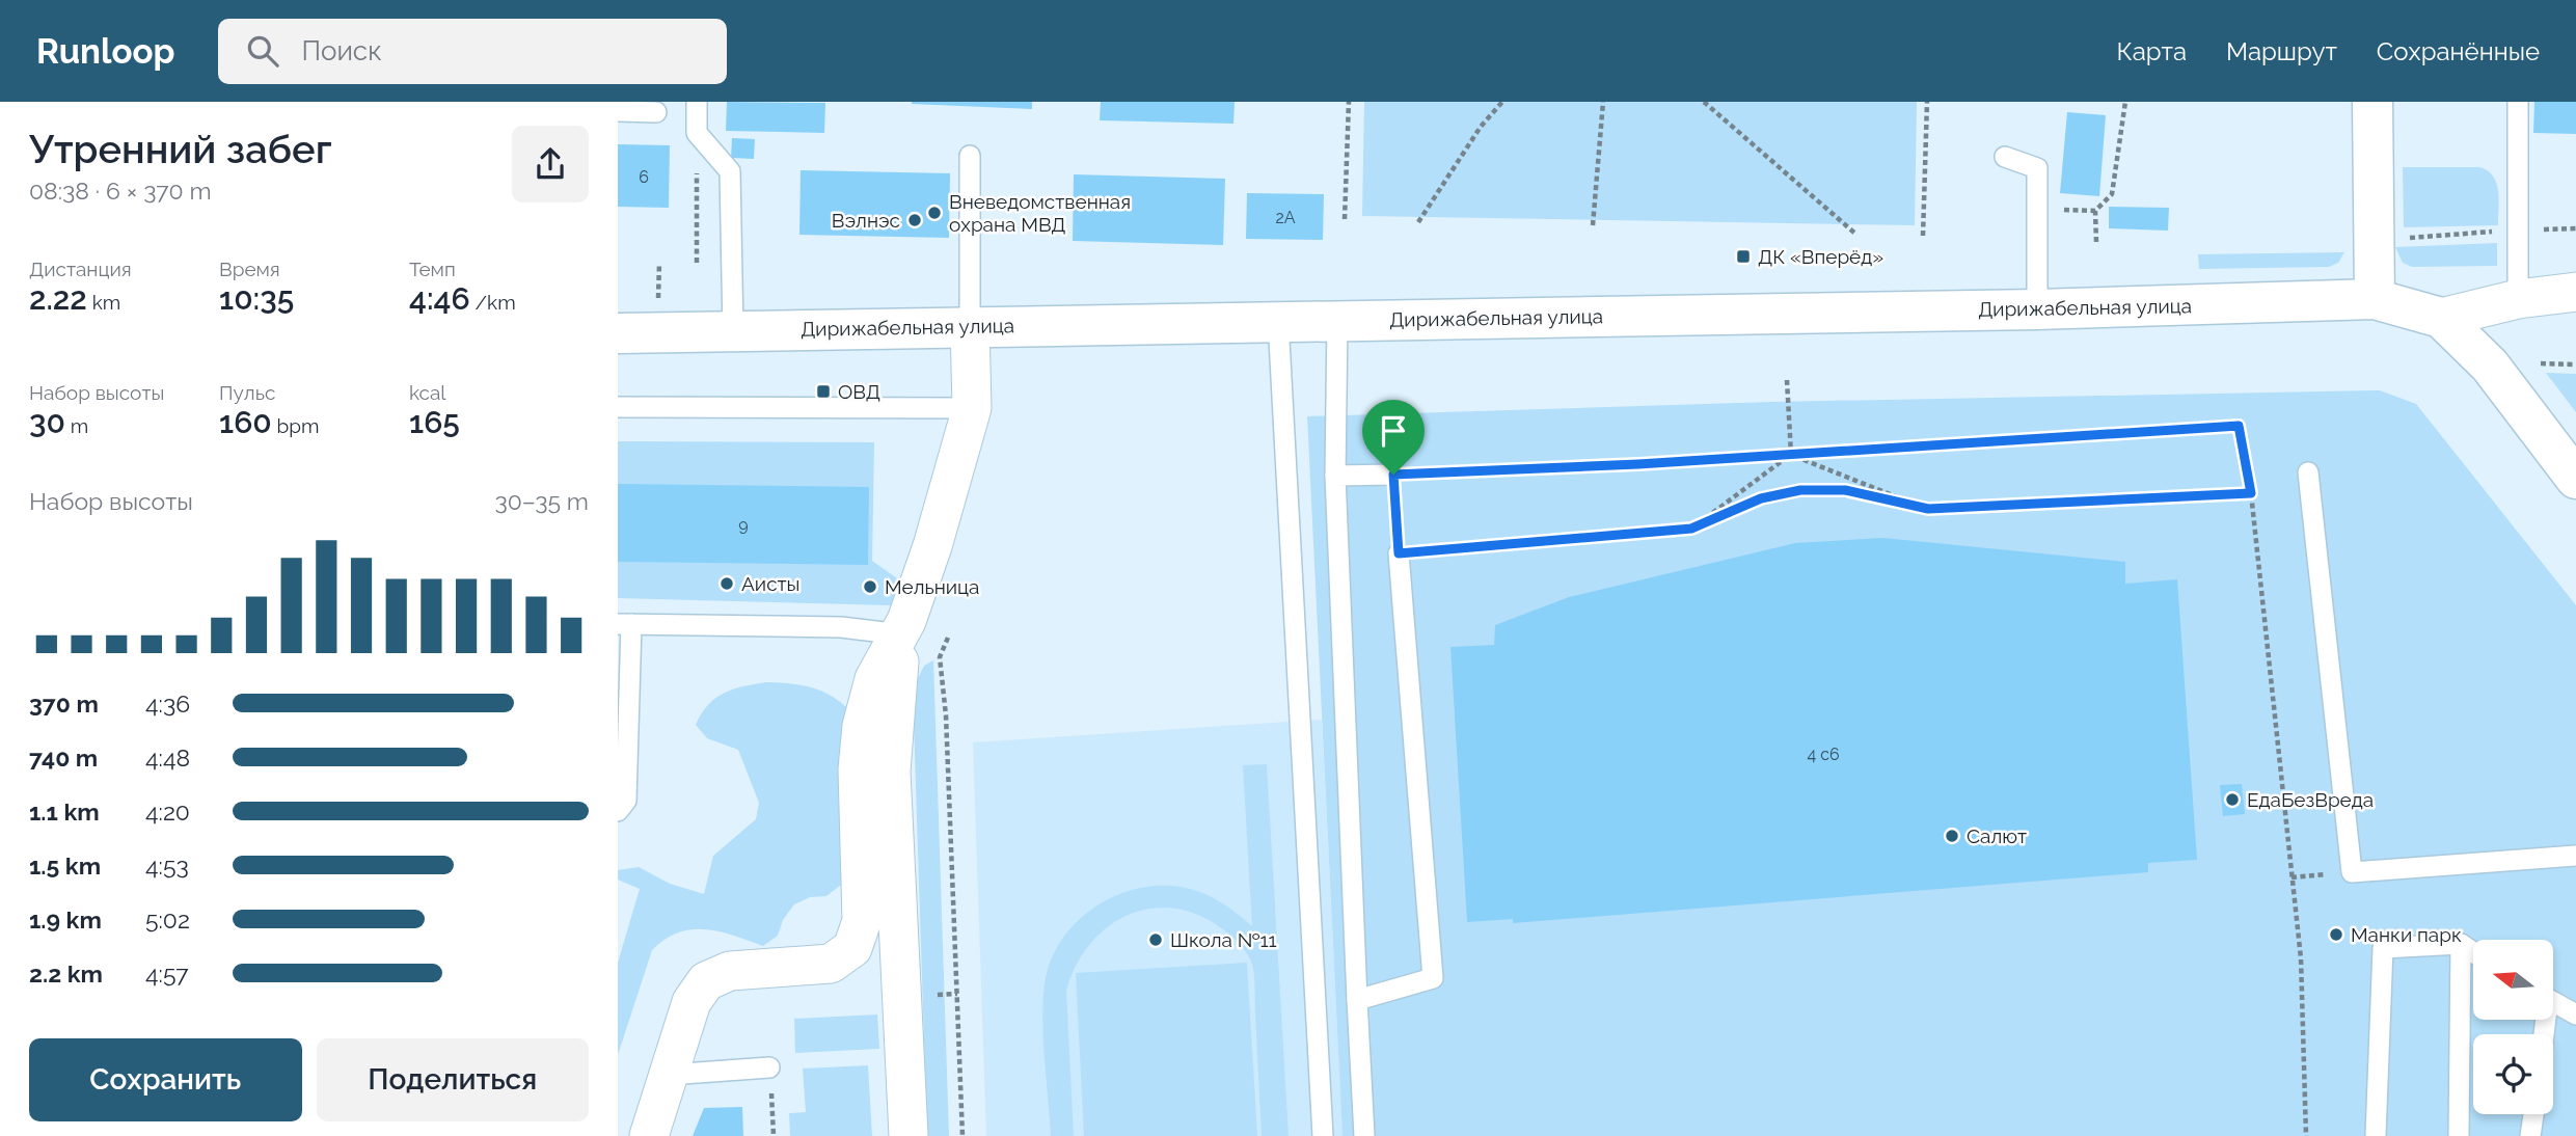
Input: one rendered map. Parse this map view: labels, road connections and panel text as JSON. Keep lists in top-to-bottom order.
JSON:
{
  "streets": {
    "main road": ["Дирижабельная улица"]
  },
  "places": {
    "other": [
      "Вневедомственная охрана МВД",
      "Вэлнэс",
      "Аисты",
      "Мельница",
      "ЕдаБезВреда",
      "Салют",
      "Манки парк",
      "Школа №11"
    ],
    "transit": ["ДК «Вперёд»", "ОВД"]
  },
  "house_numbers": [
    "6",
    "2А",
    "9",
    "4 с6"
  ],
  "north": "left",
  "page": {
    "header": "Runloop",
    "search": "Поиск",
    "nav": ["Карта", "Маршрут", "Сохранённые"],
    "heading": ["Утренний забег", "08:38 · 6 × 370 m"],
    "stats": [
      ["Дистанция", "2.22 km"],
      ["Время", "10:35"],
      ["Темп", "4:46 /km"],
      ["Набор высоты", "30 m"],
      ["Пульс", "160 bpm"],
      ["kcal", "165"]
    ],
    "chart": ["Набор высоты", "30–35 m"],
    "list": [
      {
        "name": "370 m",
        "note": "4:36"
      },
      {
        "name": "740 m",
        "note": "4:48"
      },
      {
        "name": "1.1 km",
        "note": "4:20"
      },
      {
        "name": "1.5 km",
        "note": "4:53"
      },
      {
        "name": "1.9 km",
        "note": "5:02"
      },
      {
        "name": "2.2 km",
        "note": "4:57"
      }
    ],
    "buttons": ["Сохранить", "Поделиться"]
  }
}
